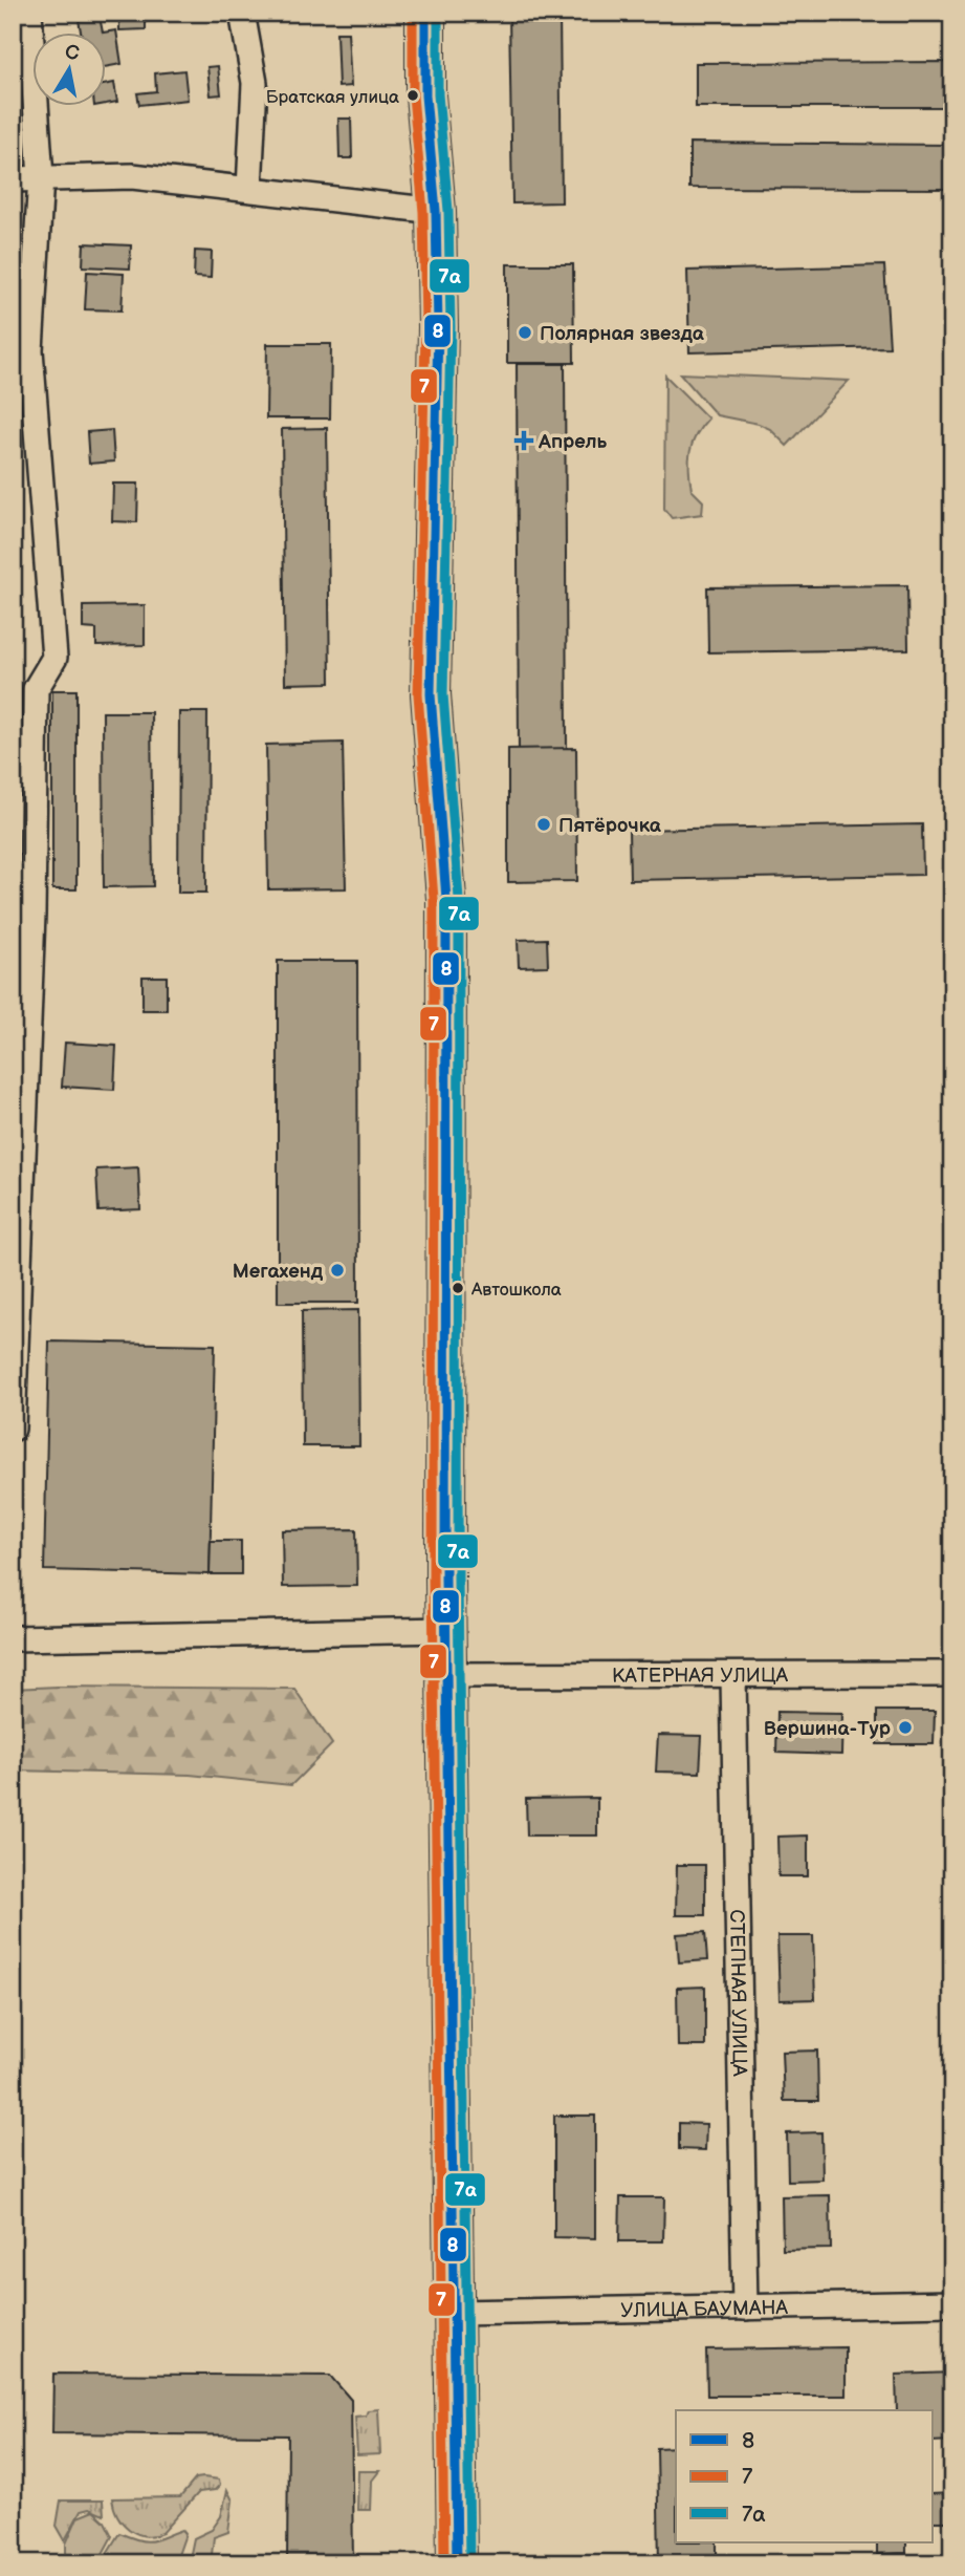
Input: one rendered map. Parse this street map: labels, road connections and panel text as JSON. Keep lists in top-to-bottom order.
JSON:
{
  "streets": {
    "street": ["КАТЕРНАЯ УЛИЦА", "СТЕПНАЯ УЛИЦА", "УЛИЦА БАУМАНА"]
  },
  "crossings": [
    ["КАТЕРНАЯ УЛИЦА", "СТЕПНАЯ УЛИЦА"],
    ["СТЕПНАЯ УЛИЦА", "УЛИЦА БАУМАНА"]
  ],
  "places": {
    "other": [
      "Братская улица",
      "Полярная звезда",
      "Пятёрочка",
      "Мегахенд",
      "Автошкола",
      "Вершина-Тур"
    ],
    "health": ["Апрель"]
  },
  "lines": ["transit line 8", "transit line 7", "transit line 7а"],
  "legend": ["8", "7", "7а"],
  "north": "top"
}
